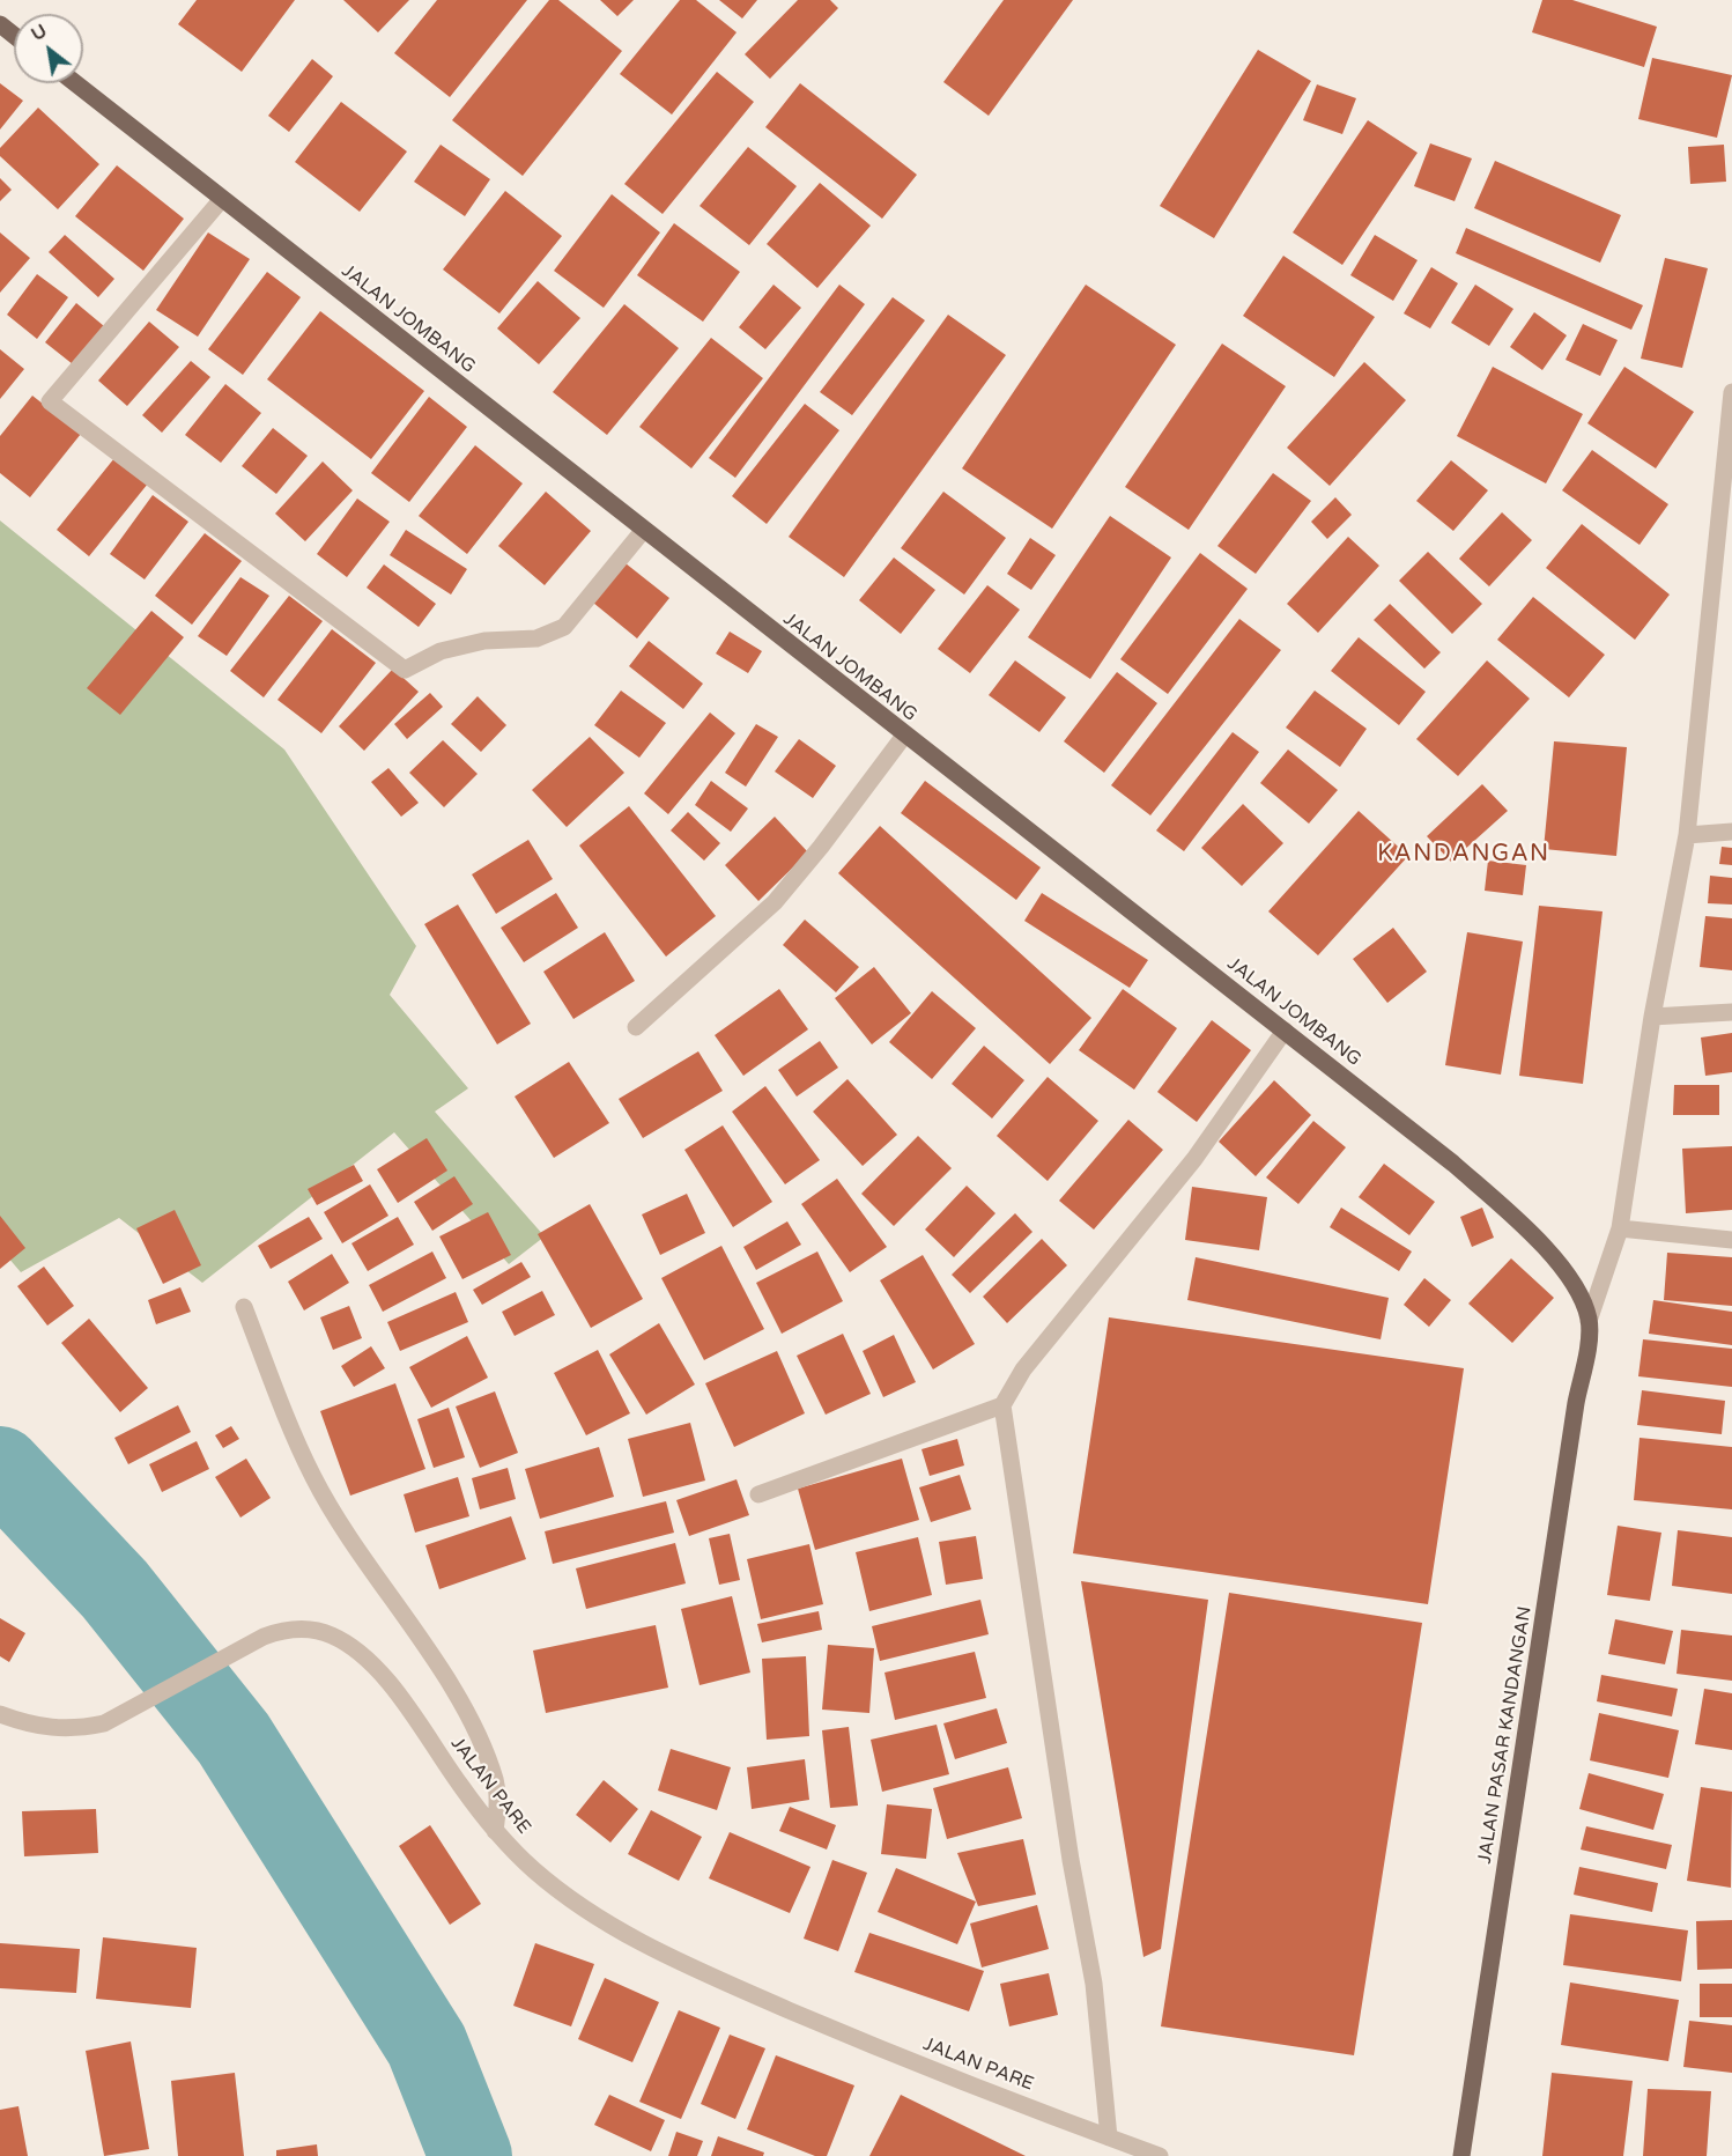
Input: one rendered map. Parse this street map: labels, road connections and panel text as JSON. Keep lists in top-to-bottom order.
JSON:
{
  "streets": {
    "main road": ["JALAN JOMBANG", "JALAN PASAR KANDANGAN"],
    "street": ["JALAN PARE"]
  },
  "crossings": [
    ["JALAN JOMBANG", "JALAN PASAR KANDANGAN"]
  ],
  "districts": ["KANDANGAN"],
  "north": "top left"
}
